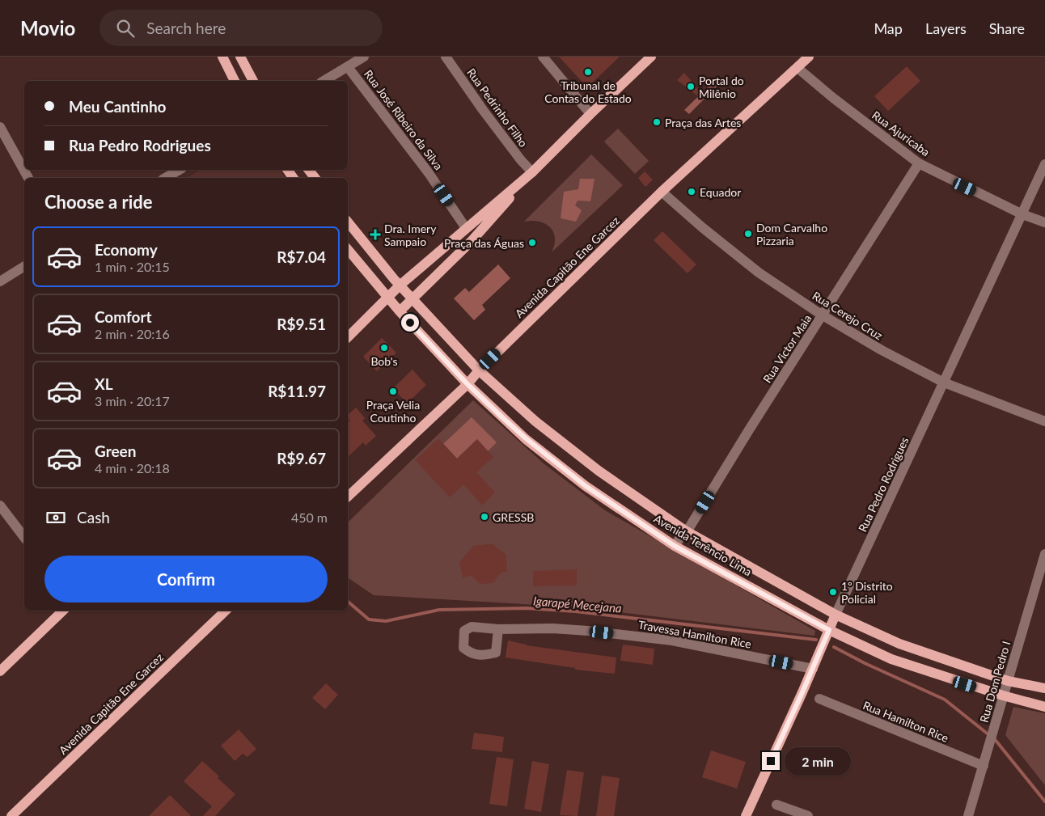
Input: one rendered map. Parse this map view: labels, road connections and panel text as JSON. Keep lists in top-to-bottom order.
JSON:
{
  "streets": {
    "main road": ["Avenida Capitão Ene Garcez", "Rua Pedro Rodrigues", "Avenida Terêncio Lima"],
    "street": [
      "Rua Pedrinho Filho",
      "Rua José Ribeiro da Silva",
      "Rua Ajuricaba",
      "Rua Cerejo Cruz",
      "Rua Victor Maia",
      "Travessa Hamilton Rice",
      "Rua Dom Pedro I",
      "Rua Hamilton Rice"
    ]
  },
  "crossings": [
    ["Rua Ajuricaba", "Avenida Capitão Ene Garcez"],
    ["Rua Ajuricaba", "Rua Victor Maia"],
    ["Rua Ajuricaba", "Rua Pedro Rodrigues"],
    ["Avenida Capitão Ene Garcez", "Rua Cerejo Cruz"],
    ["Avenida Capitão Ene Garcez", "Avenida Terêncio Lima"],
    ["Rua Cerejo Cruz", "Rua Victor Maia"],
    ["Rua Cerejo Cruz", "Rua Pedro Rodrigues"],
    ["Rua Victor Maia", "Avenida Terêncio Lima"],
    ["Rua Pedro Rodrigues", "Avenida Terêncio Lima"],
    ["Rua Pedro Rodrigues", "Travessa Hamilton Rice"],
    ["Avenida Terêncio Lima", "Rua Dom Pedro I"],
    ["Rua Dom Pedro I", "Rua Hamilton Rice"]
  ],
  "water": ["Igarapé Mecejana"],
  "places": {
    "other": [
      "Tribunal de Contas do Estado",
      "Portal do Milênio",
      "Praça das Artes",
      "Equador",
      "Dom Carvalho Pizzaria",
      "Praça das Águas",
      "Bob's",
      "Praça Velia Coutinho",
      "GRESSB",
      "1º Distrito Policial"
    ],
    "health": ["Dra. Imery Sampaio"]
  },
  "page": {
    "header": "Movio",
    "search": "Search here",
    "nav": ["Map", "Layers", "Share"],
    "banner": ["Meu Cantinho", "Rua Pedro Rodrigues"],
    "heading": "Choose a ride",
    "list": [
      {
        "name": "Economy",
        "note": "1 min · 20:15",
        "value": "R$7.04"
      },
      {
        "name": "Comfort",
        "note": "2 min · 20:16",
        "value": "R$9.51"
      },
      {
        "name": "XL",
        "note": "3 min · 20:17",
        "value": "R$11.97"
      },
      {
        "name": "Green",
        "note": "4 min · 20:18",
        "value": "R$9.67"
      }
    ],
    "pay": ["Cash", "450 m"],
    "buttons": "Confirm",
    "bubble": "2 min"
  }
}
